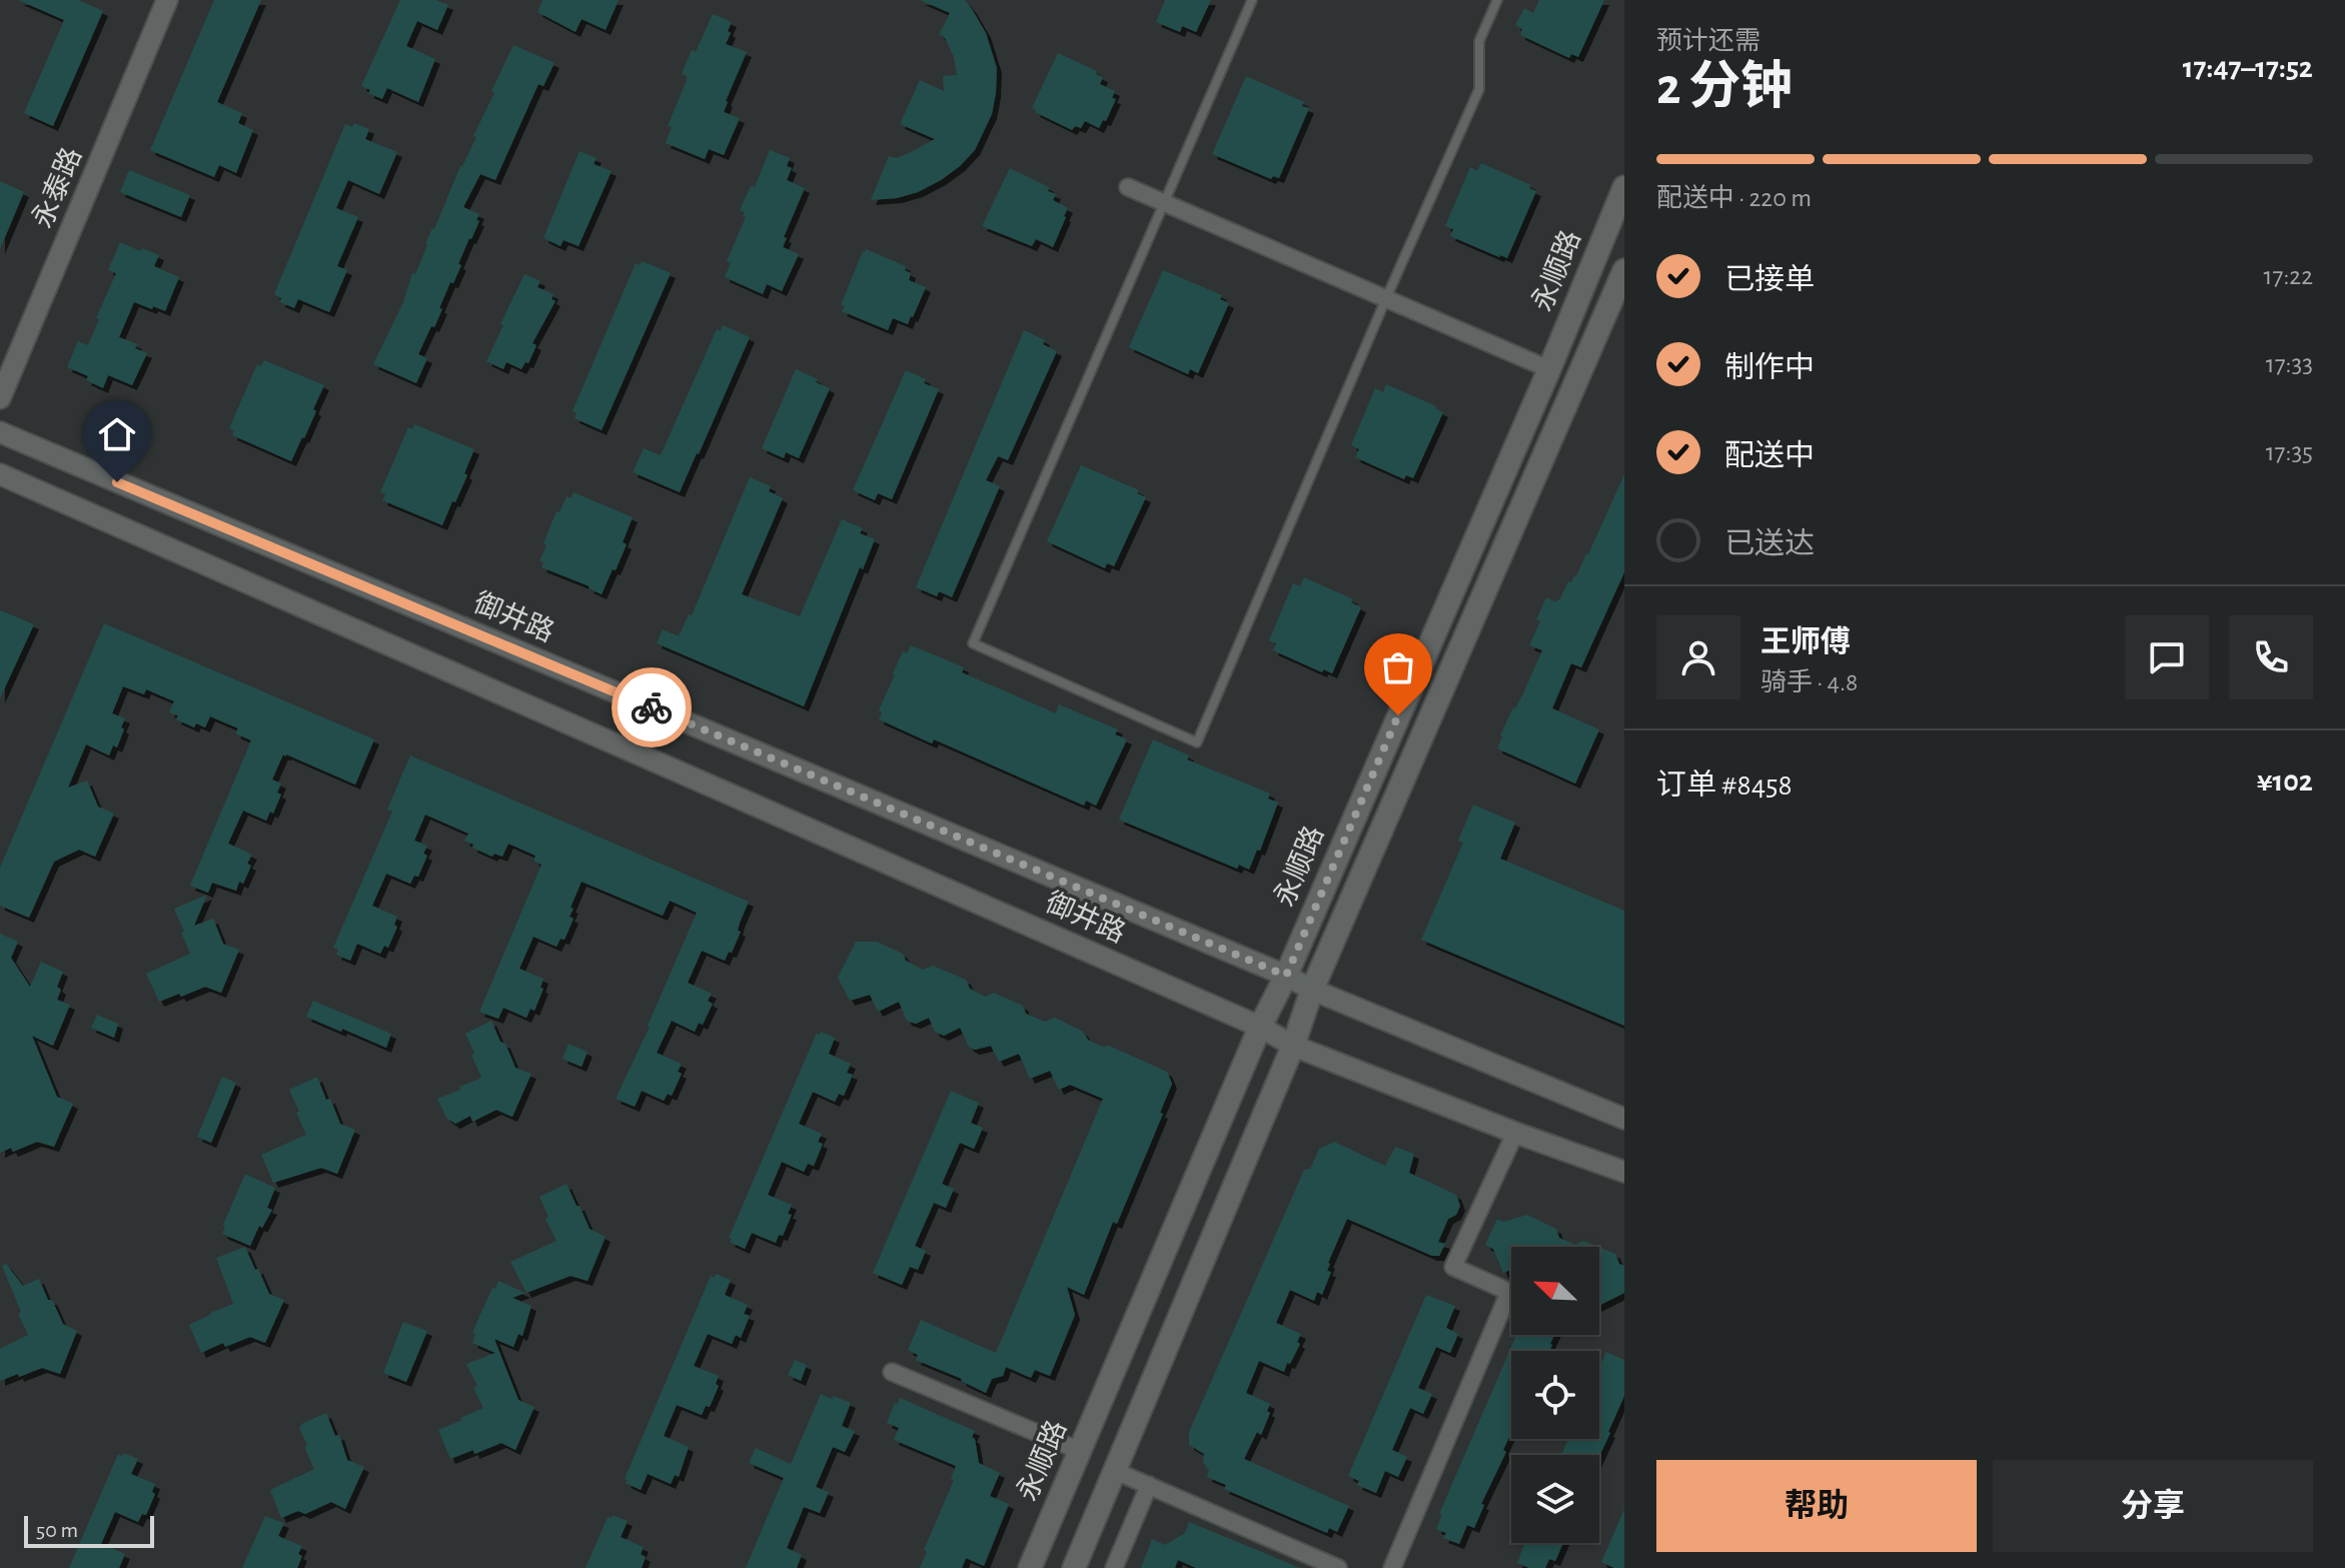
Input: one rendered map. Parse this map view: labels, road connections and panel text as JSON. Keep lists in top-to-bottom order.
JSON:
{
  "streets": {
    "main road": ["永顺路"],
    "street": ["永泰路", "御井路"]
  },
  "crossings": [
    ["永顺路", "御井路"]
  ],
  "scale_bar": "50 m",
  "north": "top left",
  "page": {
    "heading": ["2 分钟", "预计还需", "17:47–17:52"],
    "panel": [
      "王师傅",
      "骑手 · 4.8",
      "订单 #8458",
      "¥102"
    ],
    "bar": "配送中 · 220 m",
    "list": [
      ["已接单", "17:22"],
      ["制作中", "17:33"],
      ["配送中", "17:35"],
      "已送达"
    ],
    "buttons": ["帮助", "分享"],
    "scale": "50 m"
  }
}
